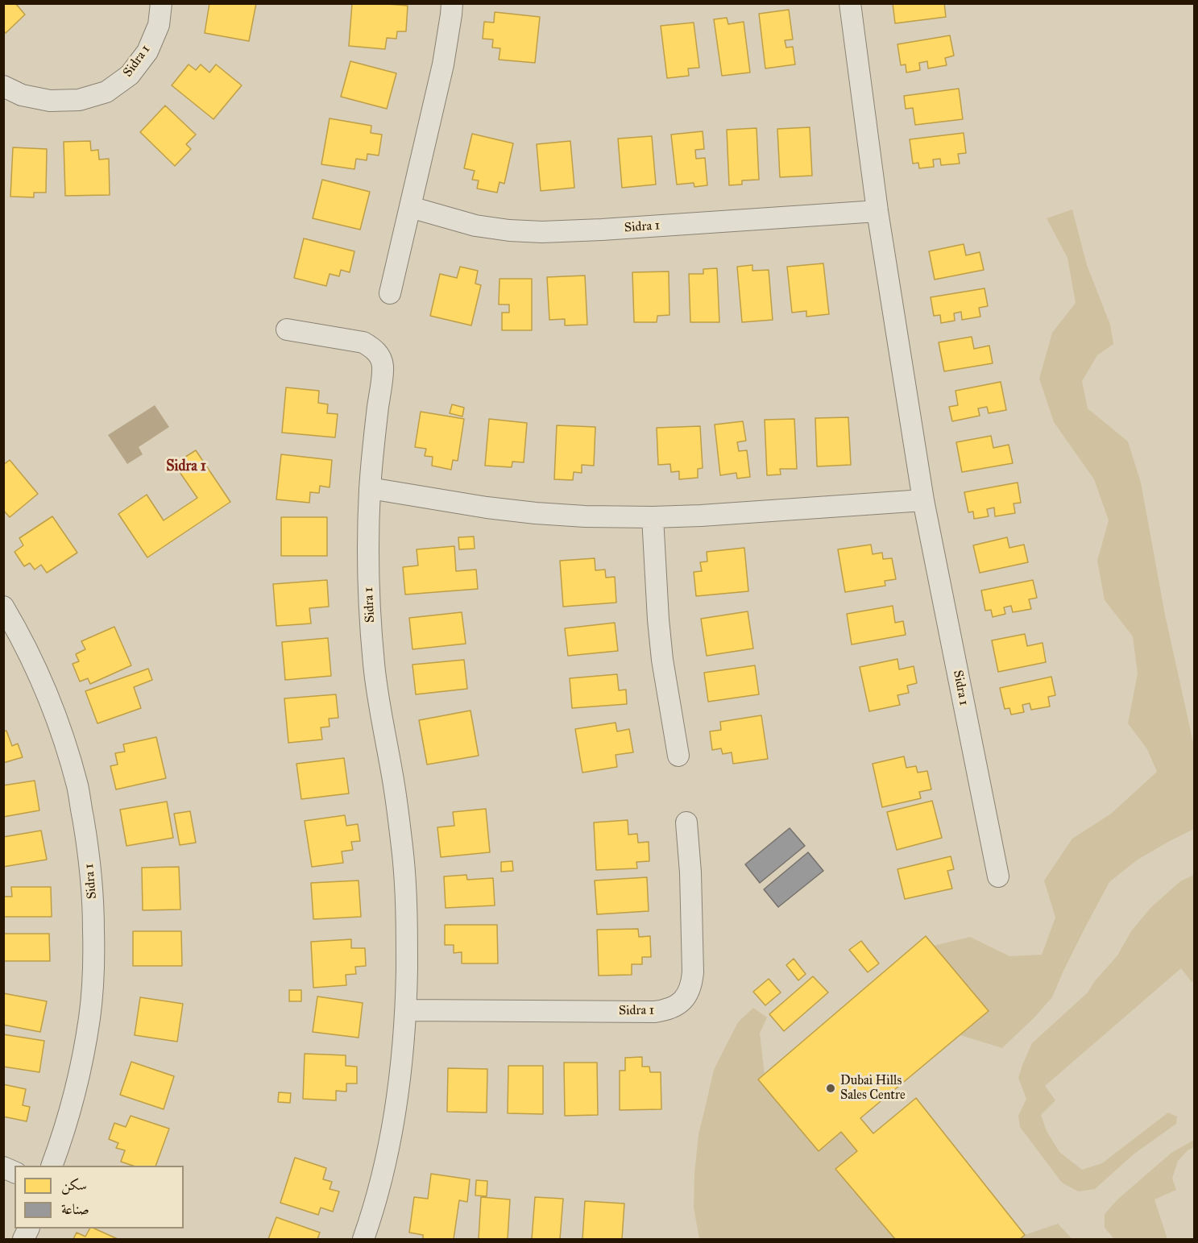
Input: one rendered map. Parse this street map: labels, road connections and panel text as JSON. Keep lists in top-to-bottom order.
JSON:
{
  "streets": {
    "street": ["Sidra 1"]
  },
  "districts": ["Sidra 1"],
  "places": ["Dubai Hills Sales Centre"],
  "legend": ["سكن", "صناعة"]
}
